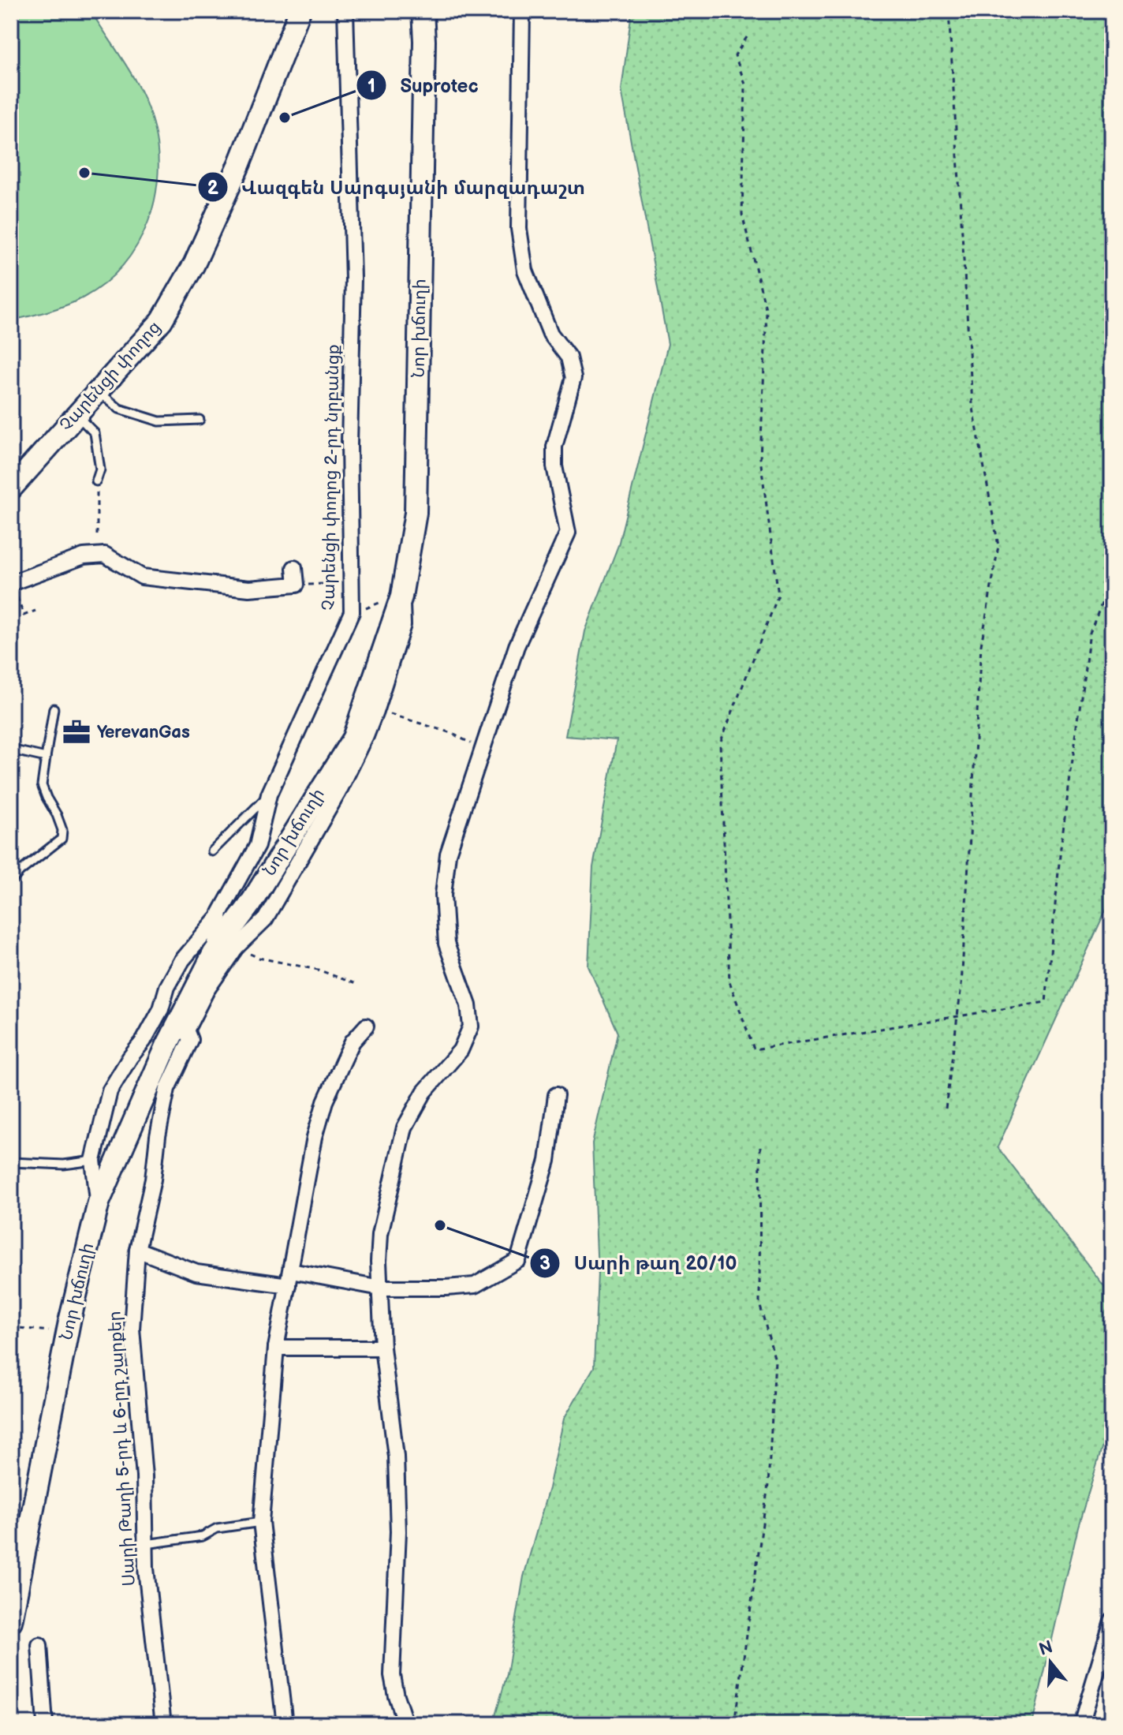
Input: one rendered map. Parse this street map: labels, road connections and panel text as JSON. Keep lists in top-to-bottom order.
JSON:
{
  "streets": {
    "main road": ["Նոր խճուղի", "Չարենցի փողոց"],
    "street": ["Չարենցի փողոց 2-րդ նրբանցք", "Սարի Թաղի 5-րդ և 6-րդ շարքեր"]
  },
  "crossings": [
    ["Նոր խճուղի", "Չարենցի փողոց 2-րդ նրբանցք"],
    ["Նոր խճուղի", "Սարի Թաղի 5-րդ և 6-րդ շարքեր"]
  ],
  "places": {
    "other": ["Suprotec", "Վազգեն Սարգսյանի մարզադաշտ", "Սարի թաղ 20/10"],
    "office": ["YerevanGas"]
  },
  "north": "top"
}
